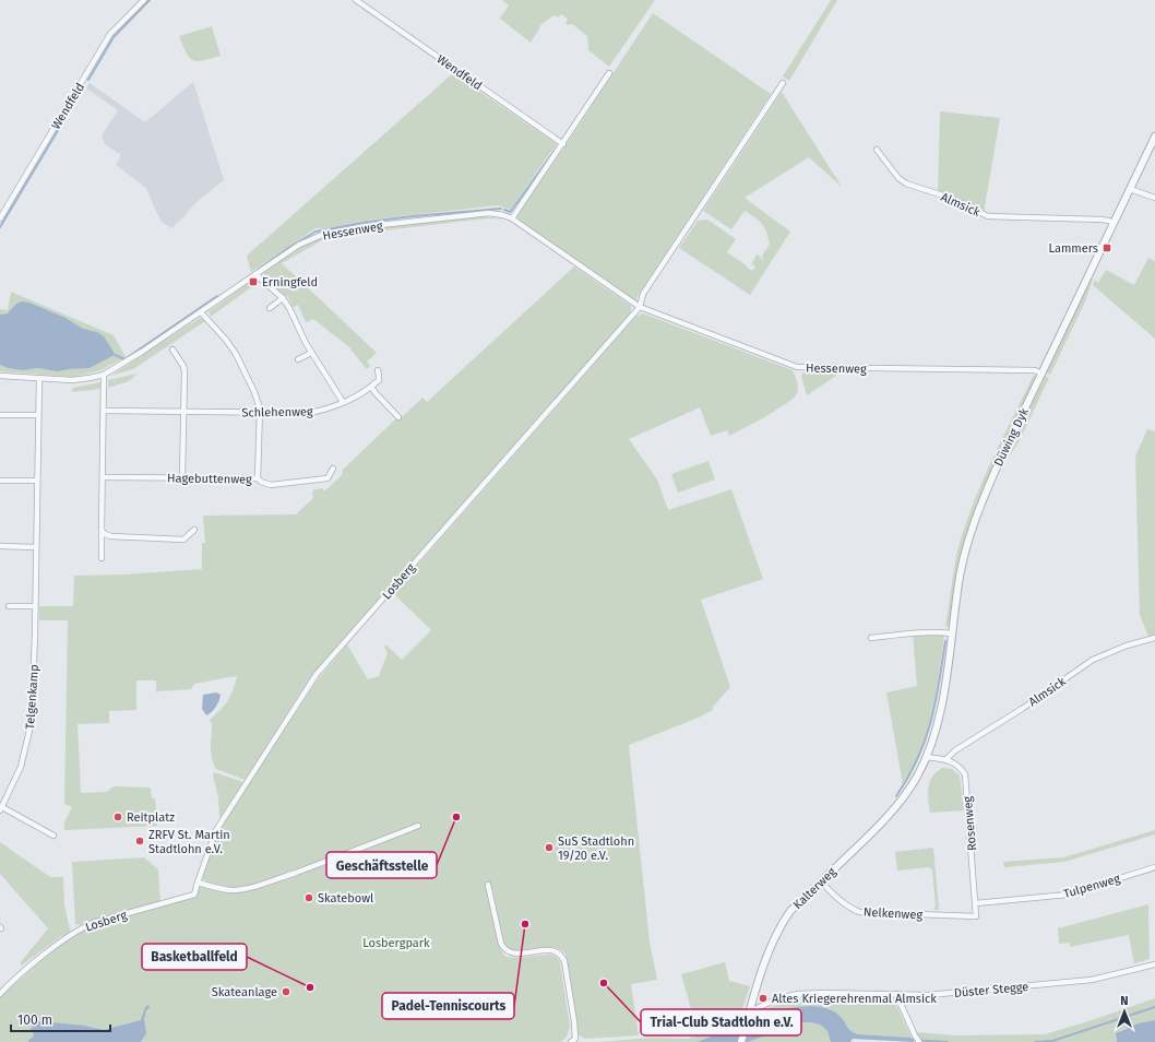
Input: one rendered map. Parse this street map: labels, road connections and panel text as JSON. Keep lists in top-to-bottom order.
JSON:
{
  "streets": {
    "street": [
      "Wendfeld",
      "Almsick",
      "Hessenweg",
      "Schlehenweg",
      "Düwing Dyk",
      "Hagebuttenweg",
      "Losberg",
      "Telgenkamp",
      "Rosenweg",
      "Tulpenweg",
      "Kalterweg",
      "Nelkenweg",
      "Düster Stegge"
    ]
  },
  "crossings": [
    ["Almsick", "Düwing Dyk"],
    ["Almsick", "Rosenweg"],
    ["Hessenweg", "Düwing Dyk"],
    ["Hessenweg", "Losberg"],
    ["Hessenweg", "Telgenkamp"],
    ["Düwing Dyk", "Rosenweg"],
    ["Düwing Dyk", "Kalterweg"],
    ["Rosenweg", "Tulpenweg"],
    ["Rosenweg", "Kalterweg"],
    ["Rosenweg", "Nelkenweg"],
    ["Kalterweg", "Nelkenweg"],
    ["Kalterweg", "Düster Stegge"]
  ],
  "parks": ["Losbergpark"],
  "places": {
    "transit": ["Lammers", "Erningfeld"],
    "other": [
      "Reitplatz",
      "Geschäftsstelle",
      "ZRFV St. Martin Stadtlohn e.V.",
      "SuS Stadtlohn 19/20 e.V.",
      "Skatebowl",
      "Padel-Tenniscourts",
      "Trial-Club Stadtlohn e.V.",
      "Basketballfeld",
      "Skateanlage",
      "Altes Kriegerehrenmal Almsick"
    ]
  },
  "scale_bar": "100 m",
  "north": "top"
}
